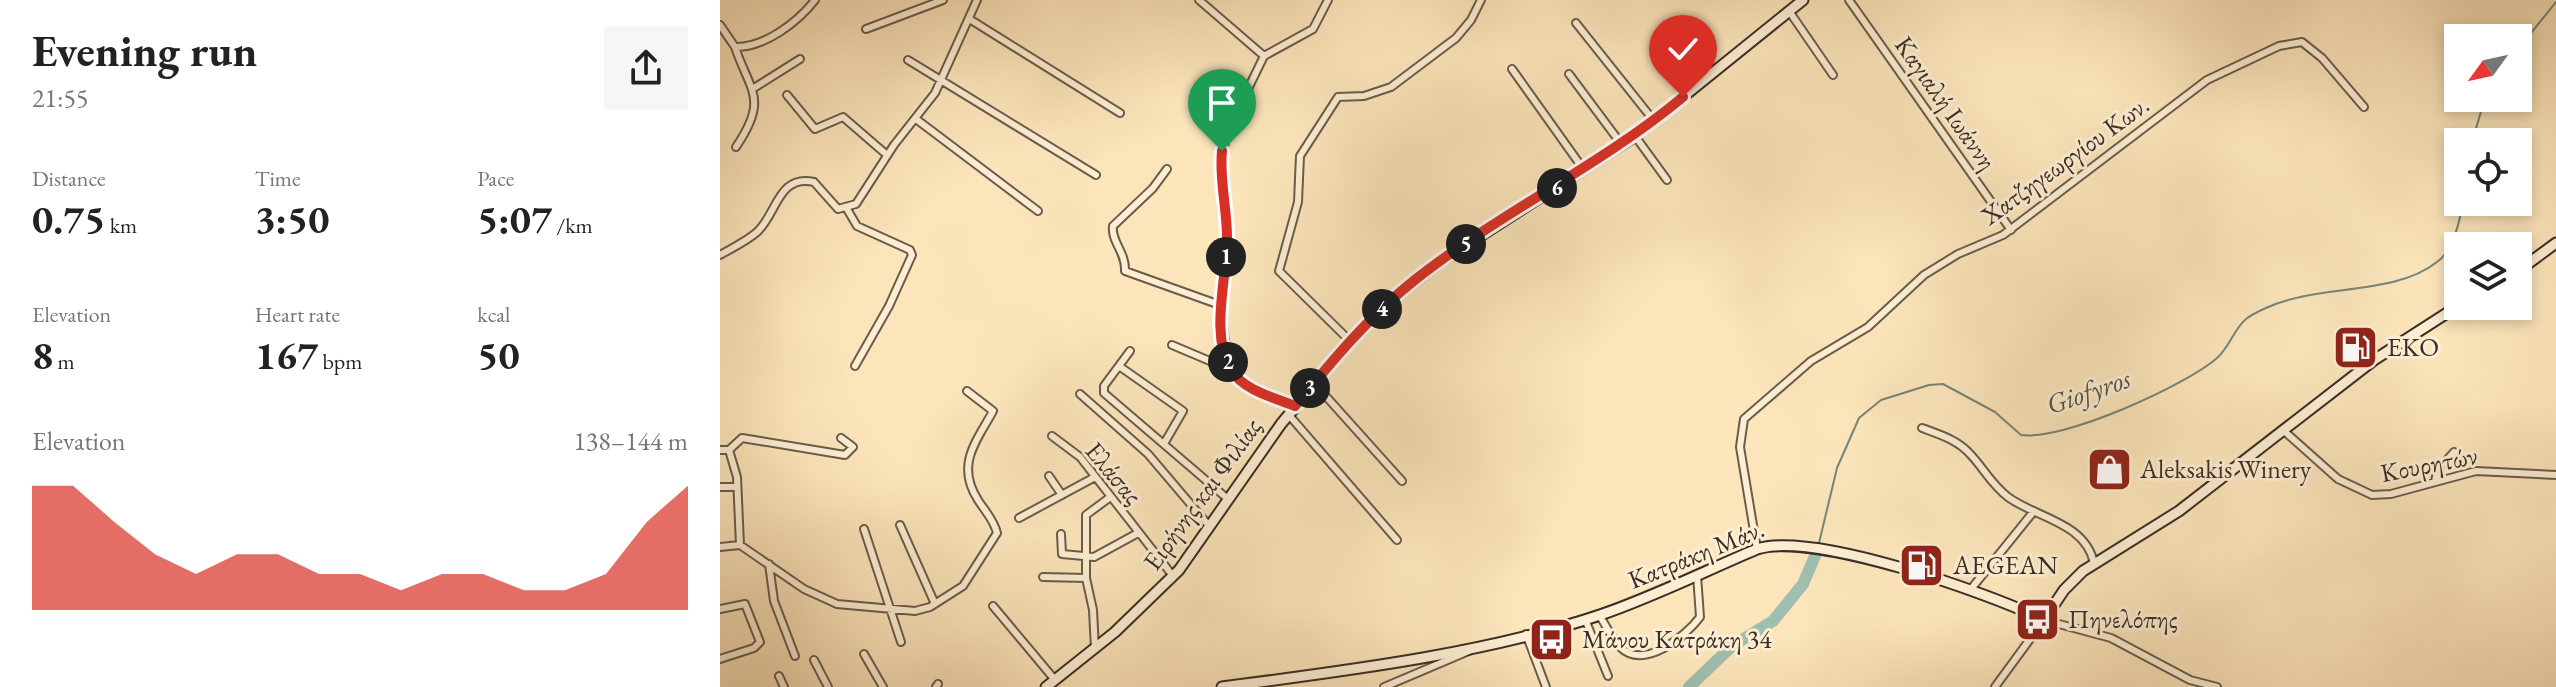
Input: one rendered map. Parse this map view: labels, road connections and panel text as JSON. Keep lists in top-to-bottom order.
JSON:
{
  "streets": {
    "street": [
      "Καγιαλή Ιωάννη",
      "Χατζηγεωργίου Κων.",
      "Κουρητών",
      "Ελάσας",
      "Ειρήνης και Φιλίας",
      "Κατράκη Μάν."
    ]
  },
  "crossings": [
    ["Καγιαλή Ιωάννη", "Χατζηγεωργίου Κων."],
    ["Χατζηγεωργίου Κων.", "Κατράκη Μάν."],
    ["Ελάσας", "Ειρήνης και Φιλίας"]
  ],
  "water": ["Giofyros"],
  "places": {
    "fuel station": ["EKO", "AEGEAN"],
    "shop": ["Aleksakis Winery"],
    "bus stop": ["Πηνελόπης", "Μάνου Κατράκη 34"]
  },
  "north": "bottom left",
  "page": {
    "heading": ["Evening run", "21:55"],
    "stats": [
      ["Distance", "0.75 km"],
      ["Time", "3:50"],
      ["Pace", "5:07 /km"],
      ["Elevation", "8 m"],
      ["Heart rate", "167 bpm"],
      ["kcal", "50"]
    ],
    "pins": [
      "6",
      "5",
      "1",
      "4",
      "2",
      "3"
    ],
    "chart": ["Elevation", "138–144 m"]
  }
}
